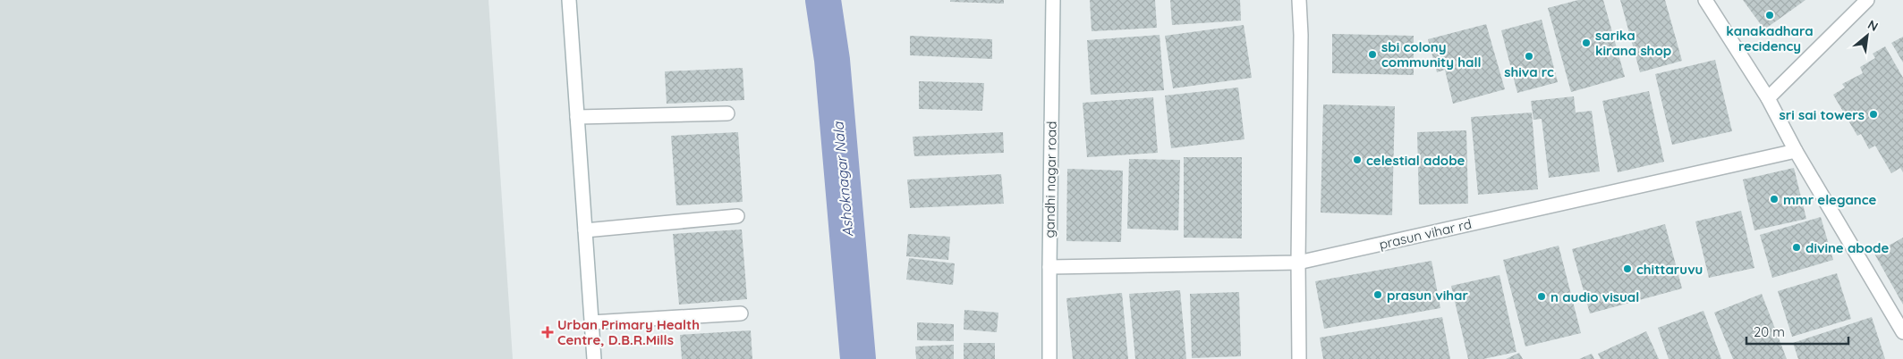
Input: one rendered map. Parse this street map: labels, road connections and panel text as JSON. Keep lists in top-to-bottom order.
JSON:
{
  "streets": {
    "street": ["gandhi nagar road", "prasun vihar rd"]
  },
  "crossings": [
    ["gandhi nagar road", "prasun vihar rd"]
  ],
  "water": ["Ashoknagar Nala"],
  "places": {
    "other": [
      "kanakadhara recidency",
      "sarika kirana shop",
      "sbi colony community hall",
      "shiva rc",
      "sri sai towers",
      "celestial adobe",
      "mmr elegance",
      "divine abode",
      "chittaruvu",
      "prasun vihar",
      "n audio visual"
    ],
    "health": ["Urban Primary Health Centre, D.B.R.Mills"]
  },
  "scale_bar": "20 m",
  "north": "top right"
}
